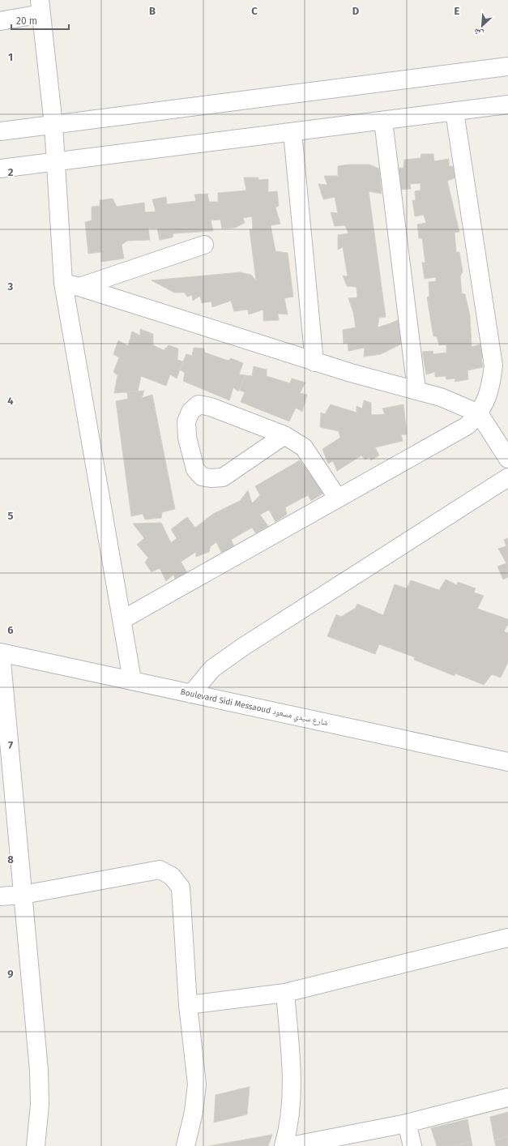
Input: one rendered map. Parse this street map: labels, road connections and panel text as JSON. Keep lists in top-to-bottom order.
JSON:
{
  "streets": {
    "street": ["Boulevard Sidi Messaoud شارع سيدي مسعود"]
  },
  "scale_bar": "20 m",
  "north": "bottom left",
  "grid": {
    "columns": [
      "B",
      "C",
      "D",
      "E"
    ],
    "rows": [
      "1",
      "2",
      "3",
      "4",
      "5",
      "6",
      "7",
      "8",
      "9"
    ]
  }
}
